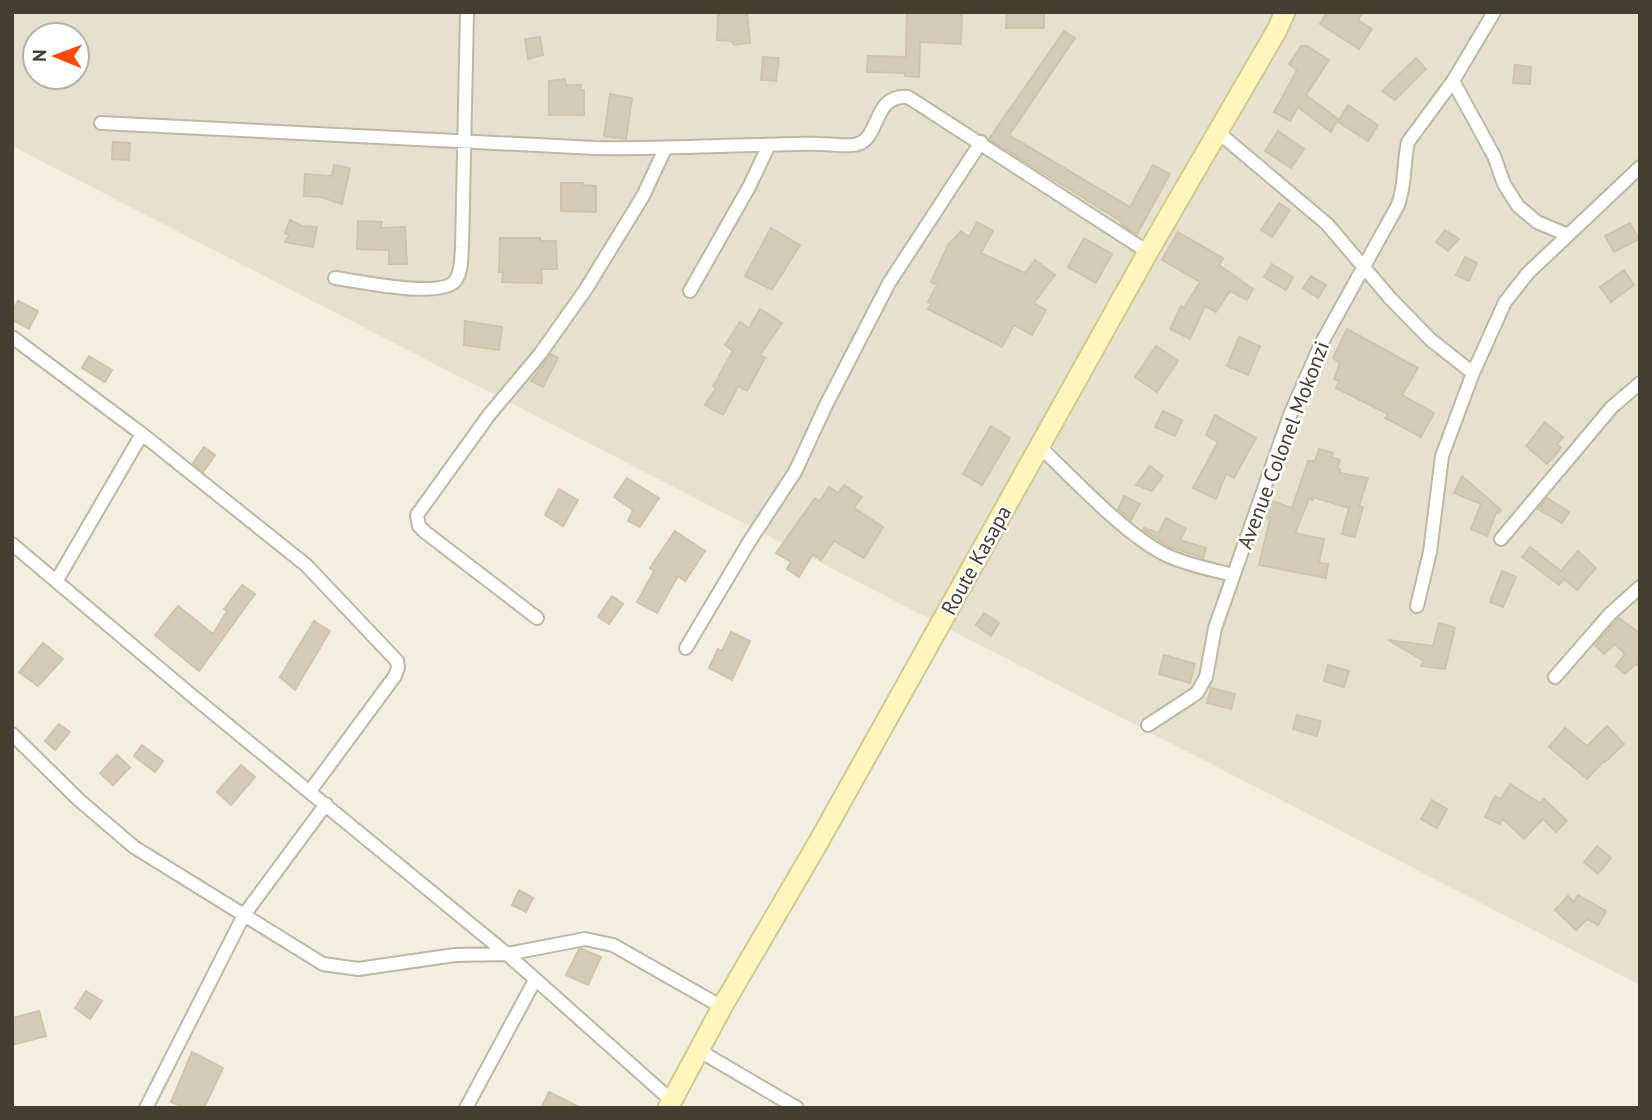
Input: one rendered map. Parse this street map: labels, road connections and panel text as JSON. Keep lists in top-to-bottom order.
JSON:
{
  "streets": {
    "main road": ["Route Kasapa"],
    "street": ["Avenue Colonel Mokonzi"]
  },
  "north": "left"
}
